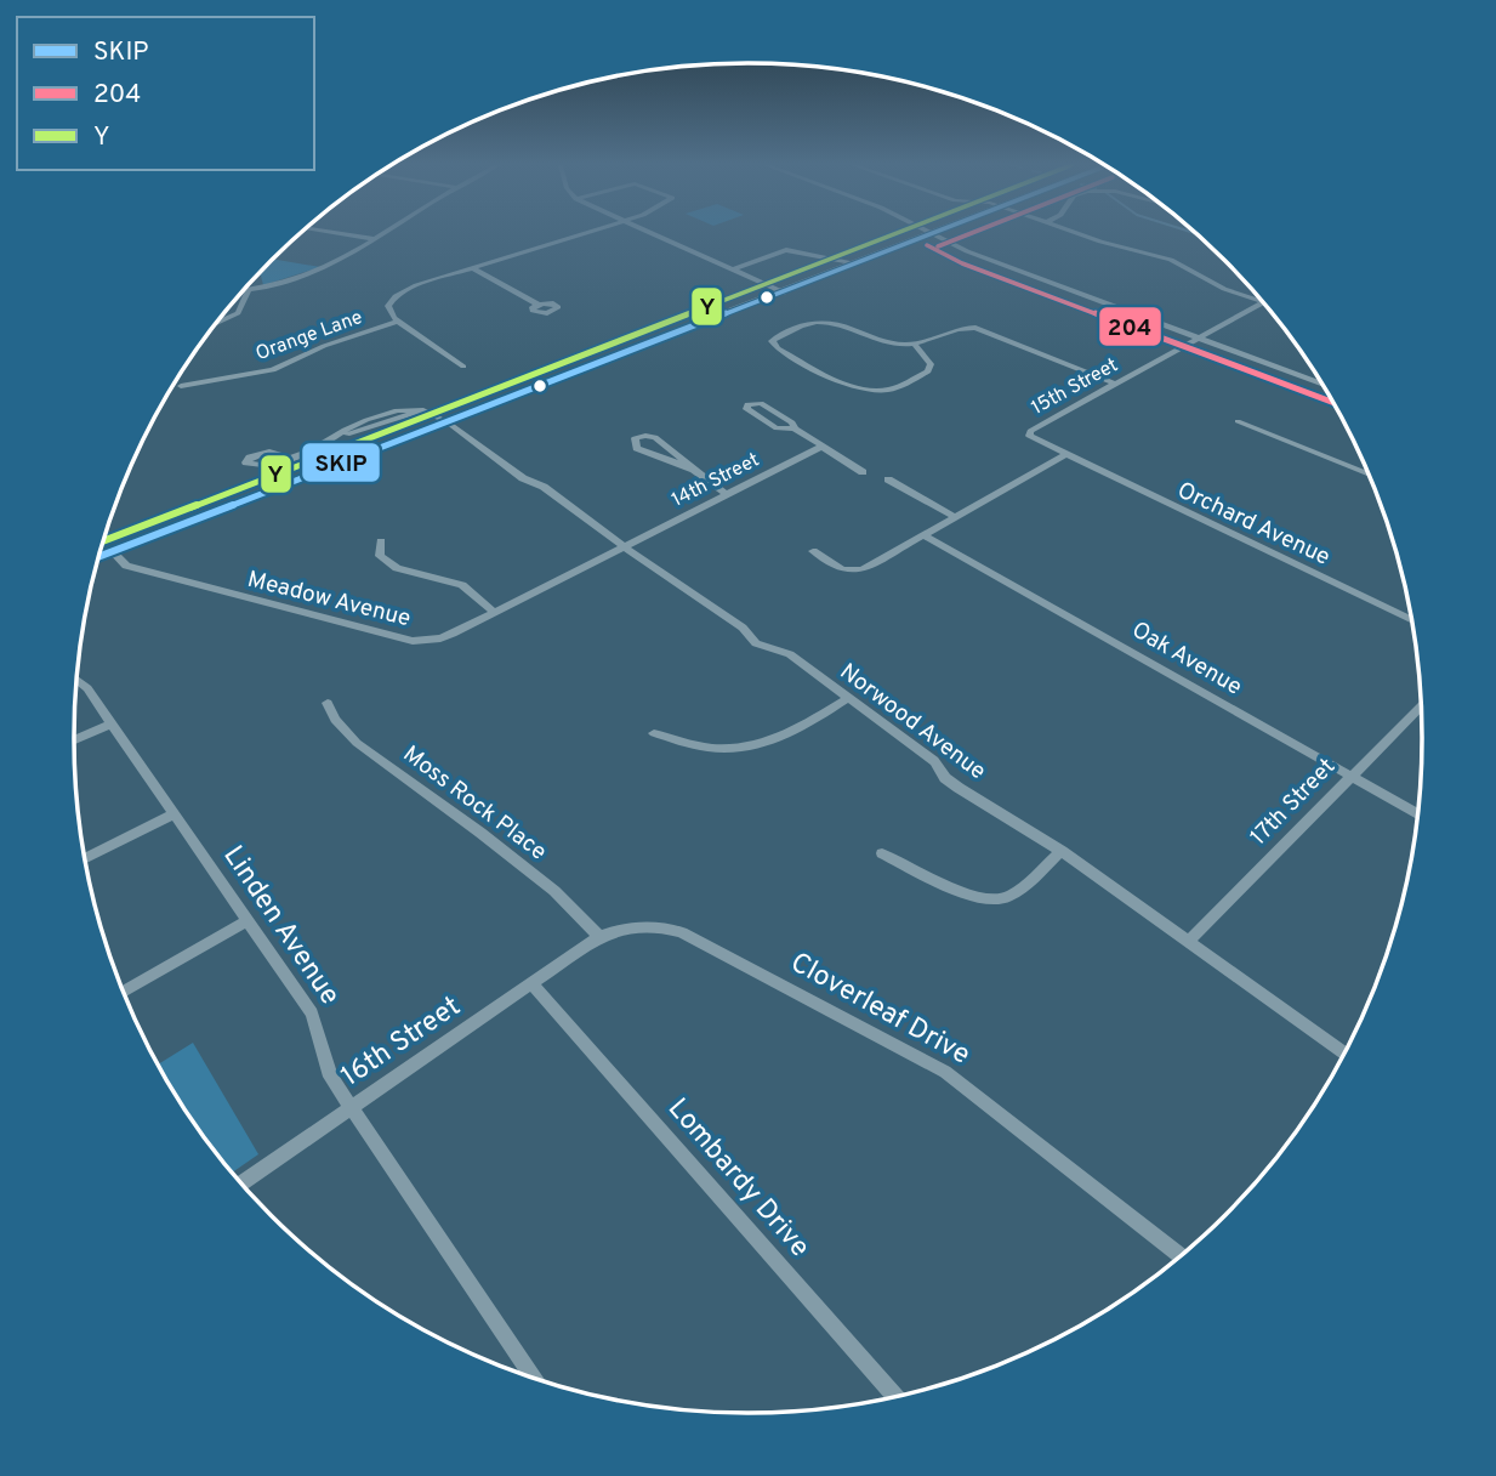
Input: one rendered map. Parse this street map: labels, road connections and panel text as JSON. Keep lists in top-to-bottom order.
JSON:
{
  "streets": {
    "street": [
      "Orange Lane",
      "15th Street",
      "14th Street",
      "Orchard Avenue",
      "Meadow Avenue",
      "Oak Avenue",
      "Norwood Avenue",
      "17th Street",
      "Moss Rock Place",
      "Linden Avenue",
      "Cloverleaf Drive",
      "16th Street",
      "Lombardy Drive"
    ]
  },
  "crossings": [
    ["15th Street", "Orchard Avenue"],
    ["14th Street", "Meadow Avenue"],
    ["14th Street", "Norwood Avenue"],
    ["Meadow Avenue", "Norwood Avenue"],
    ["Oak Avenue", "17th Street"],
    ["Norwood Avenue", "17th Street"],
    ["Moss Rock Place", "Cloverleaf Drive"],
    ["Moss Rock Place", "16th Street"],
    ["Linden Avenue", "16th Street"],
    ["Cloverleaf Drive", "16th Street"],
    ["16th Street", "Lombardy Drive"]
  ],
  "lines": ["transit line SKIP", "transit line 204", "transit line Y"],
  "legend": ["SKIP", "204", "Y"]
}
